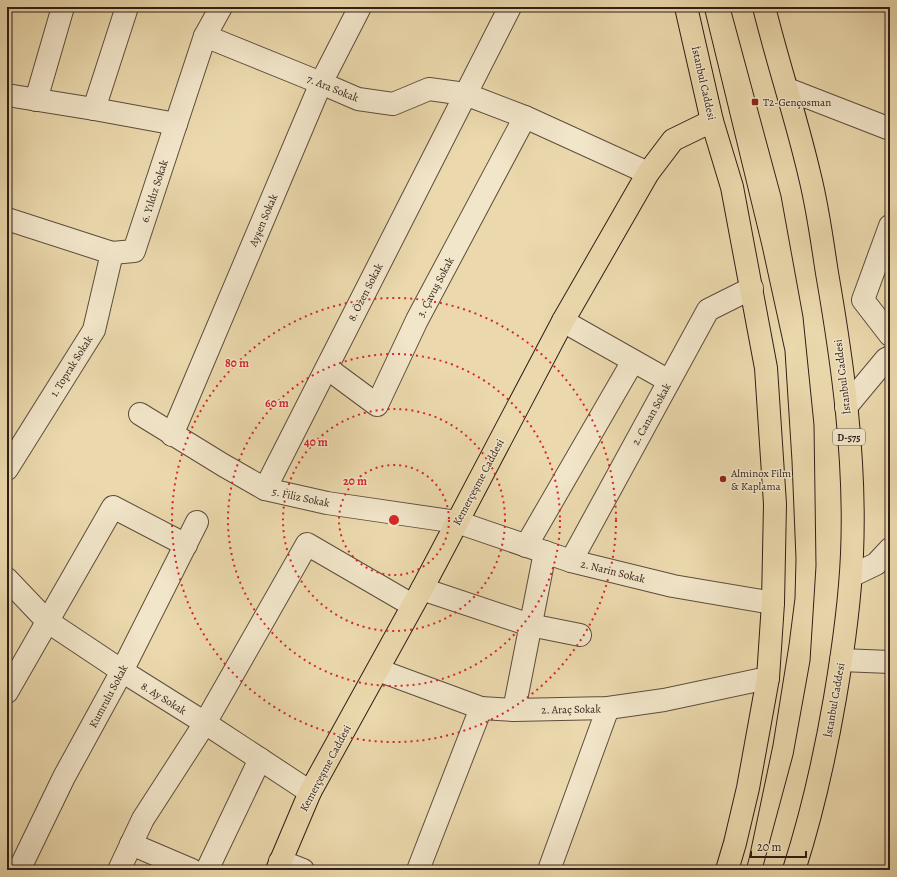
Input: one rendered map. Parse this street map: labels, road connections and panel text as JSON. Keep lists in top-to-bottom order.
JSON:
{
  "streets": {
    "main road": ["İstanbul Caddesi", "D-575", "Kemerçeşme Caddesi"],
    "street": [
      "7. Ara Sokak",
      "6. Yıldız Sokak",
      "Ayşen Sokak",
      "3. Çavuş Sokak",
      "8. Özen Sokak",
      "1. Toprak Sokak",
      "2. Canan Sokak",
      "5. Filiz Sokak",
      "2. Narin Sokak",
      "Kumrulu Sokak",
      "8. Ay Sokak",
      "2. Araç Sokak"
    ]
  },
  "crossings": [
    ["İstanbul Caddesi", "2. Canan Sokak"],
    ["İstanbul Caddesi", "Kemerçeşme Caddesi"],
    ["İstanbul Caddesi", "2. Narin Sokak"],
    ["İstanbul Caddesi", "2. Araç Sokak"],
    ["7. Ara Sokak", "6. Yıldız Sokak"],
    ["7. Ara Sokak", "Ayşen Sokak"],
    ["7. Ara Sokak", "3. Çavuş Sokak"],
    ["7. Ara Sokak", "8. Özen Sokak"],
    ["7. Ara Sokak", "Kemerçeşme Caddesi"],
    ["6. Yıldız Sokak", "1. Toprak Sokak"],
    ["Ayşen Sokak", "5. Filiz Sokak"],
    ["3. Çavuş Sokak", "8. Özen Sokak"],
    ["8. Özen Sokak", "5. Filiz Sokak"],
    ["2. Canan Sokak", "2. Narin Sokak"],
    ["Kemerçeşme Caddesi", "5. Filiz Sokak"],
    ["Kemerçeşme Caddesi", "2. Narin Sokak"],
    ["Kemerçeşme Caddesi", "8. Ay Sokak"],
    ["Kemerçeşme Caddesi", "2. Araç Sokak"],
    ["5. Filiz Sokak", "2. Narin Sokak"],
    ["Kumrulu Sokak", "8. Ay Sokak"]
  ],
  "places": {
    "transit": ["T2-Gençosman"],
    "other": ["Alminox Film & Kaplama"]
  },
  "scale_bar": "20 m",
  "rings": [
    "80 m",
    "60 m",
    "40 m",
    "20 m"
  ]
}
